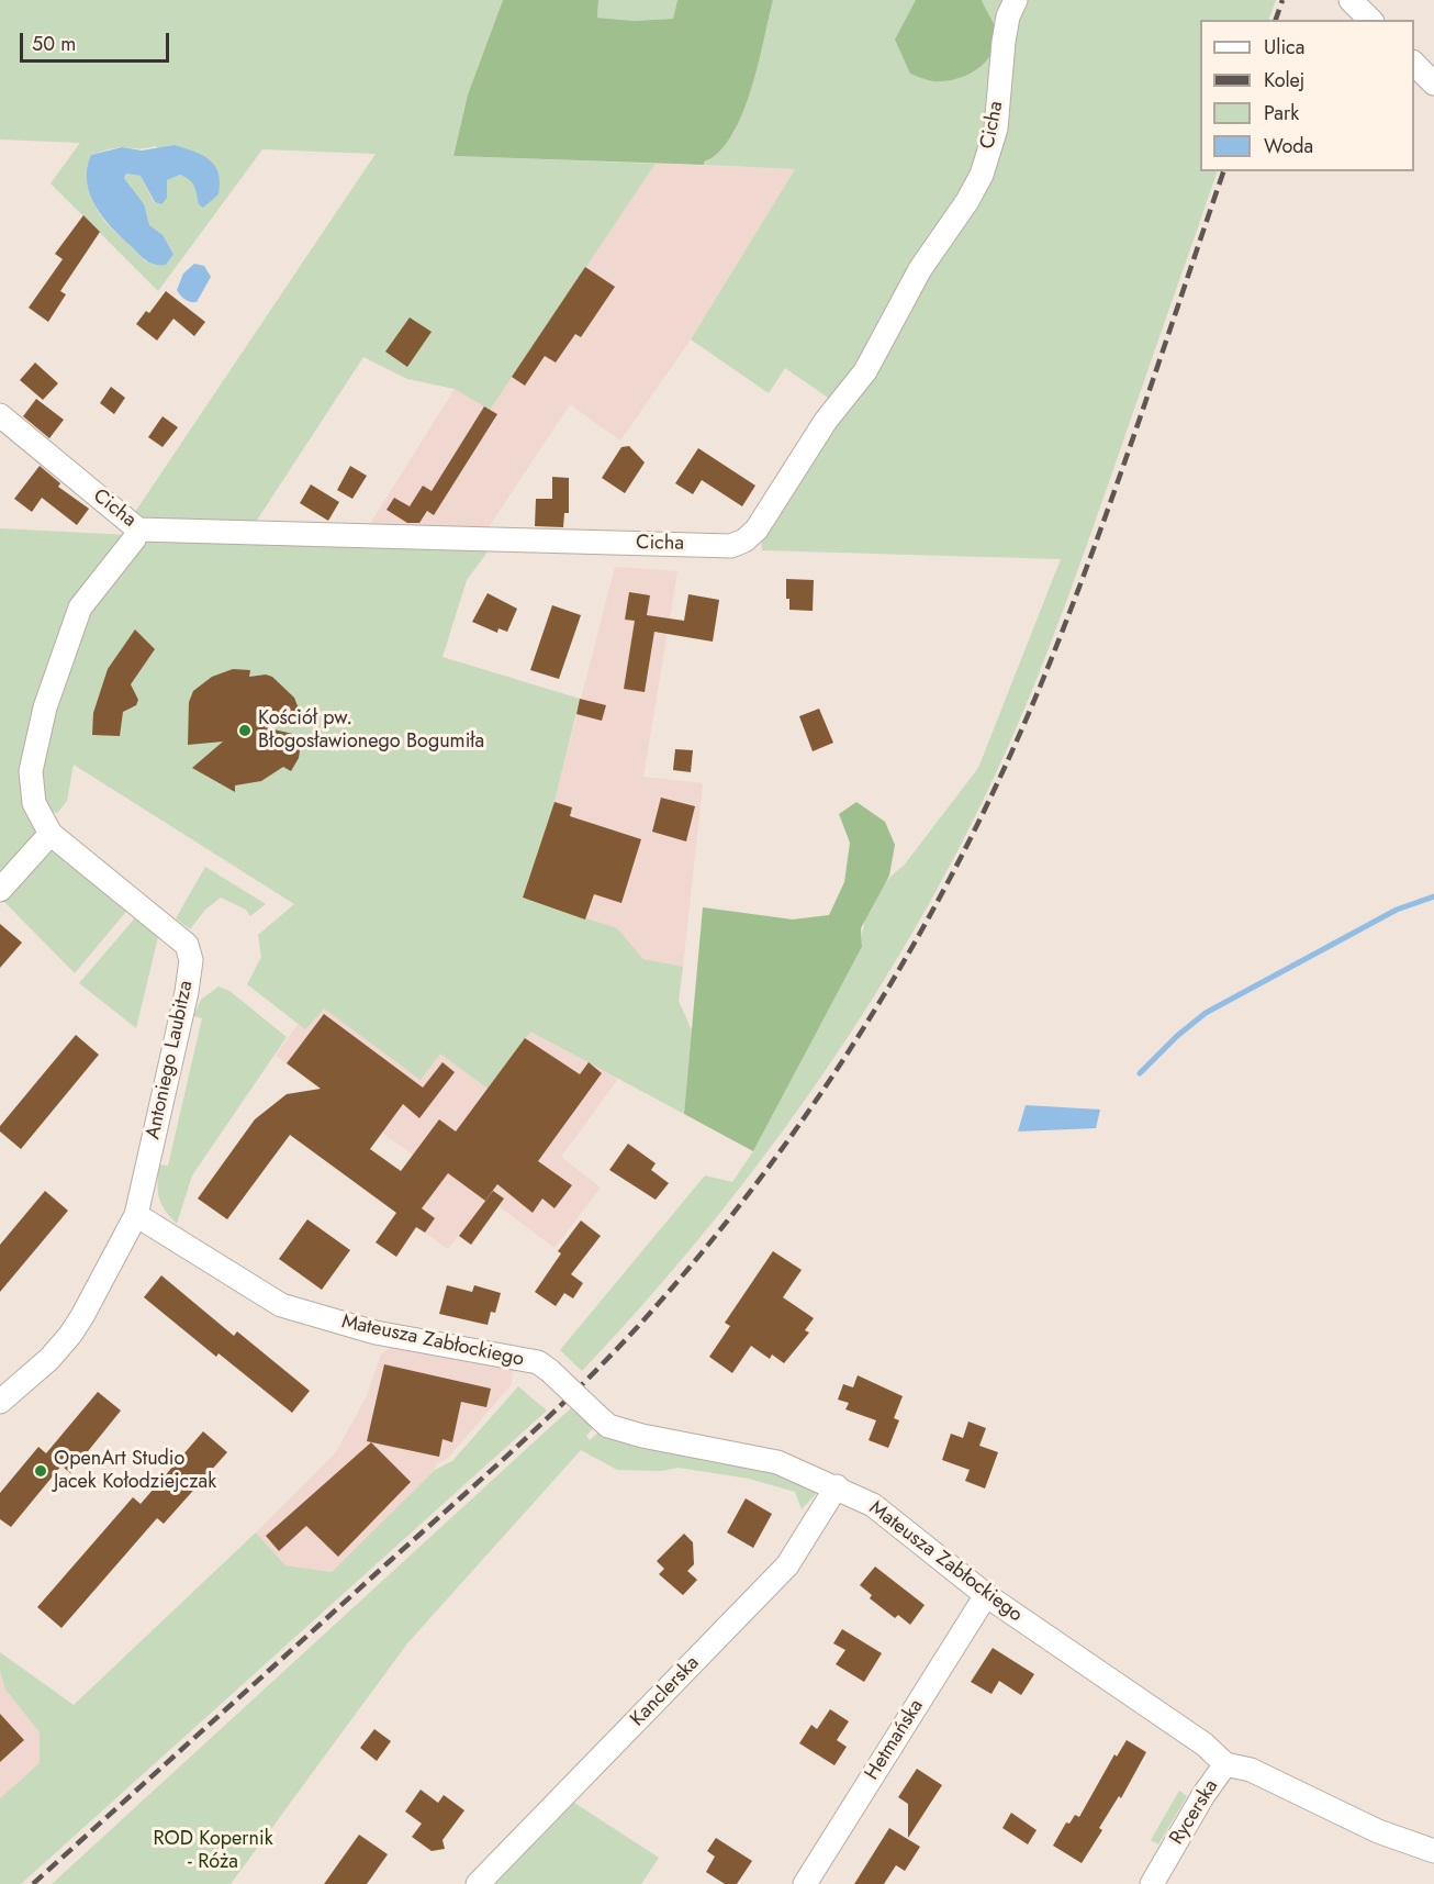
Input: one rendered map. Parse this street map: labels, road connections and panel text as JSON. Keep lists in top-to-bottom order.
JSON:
{
  "streets": {
    "street": [
      "Cicha",
      "Antoniego Laubitza",
      "Mateusza Zabłockiego",
      "Kanclerska",
      "Hetmańska",
      "Rycerska"
    ]
  },
  "crossings": [
    ["Cicha", "Antoniego Laubitza"],
    ["Antoniego Laubitza", "Mateusza Zabłockiego"],
    ["Mateusza Zabłockiego", "Kanclerska"],
    ["Mateusza Zabłockiego", "Hetmańska"],
    ["Mateusza Zabłockiego", "Rycerska"]
  ],
  "parks": ["ROD Kopernik - Róża"],
  "places": ["Kościół pw. Błogosławionego Bogumiła", "OpenArt Studio Jacek Kołodziejczak"],
  "legend": [
    "Ulica",
    "Kolej",
    "Park",
    "Woda"
  ],
  "scale_bar": "50 m"
}
